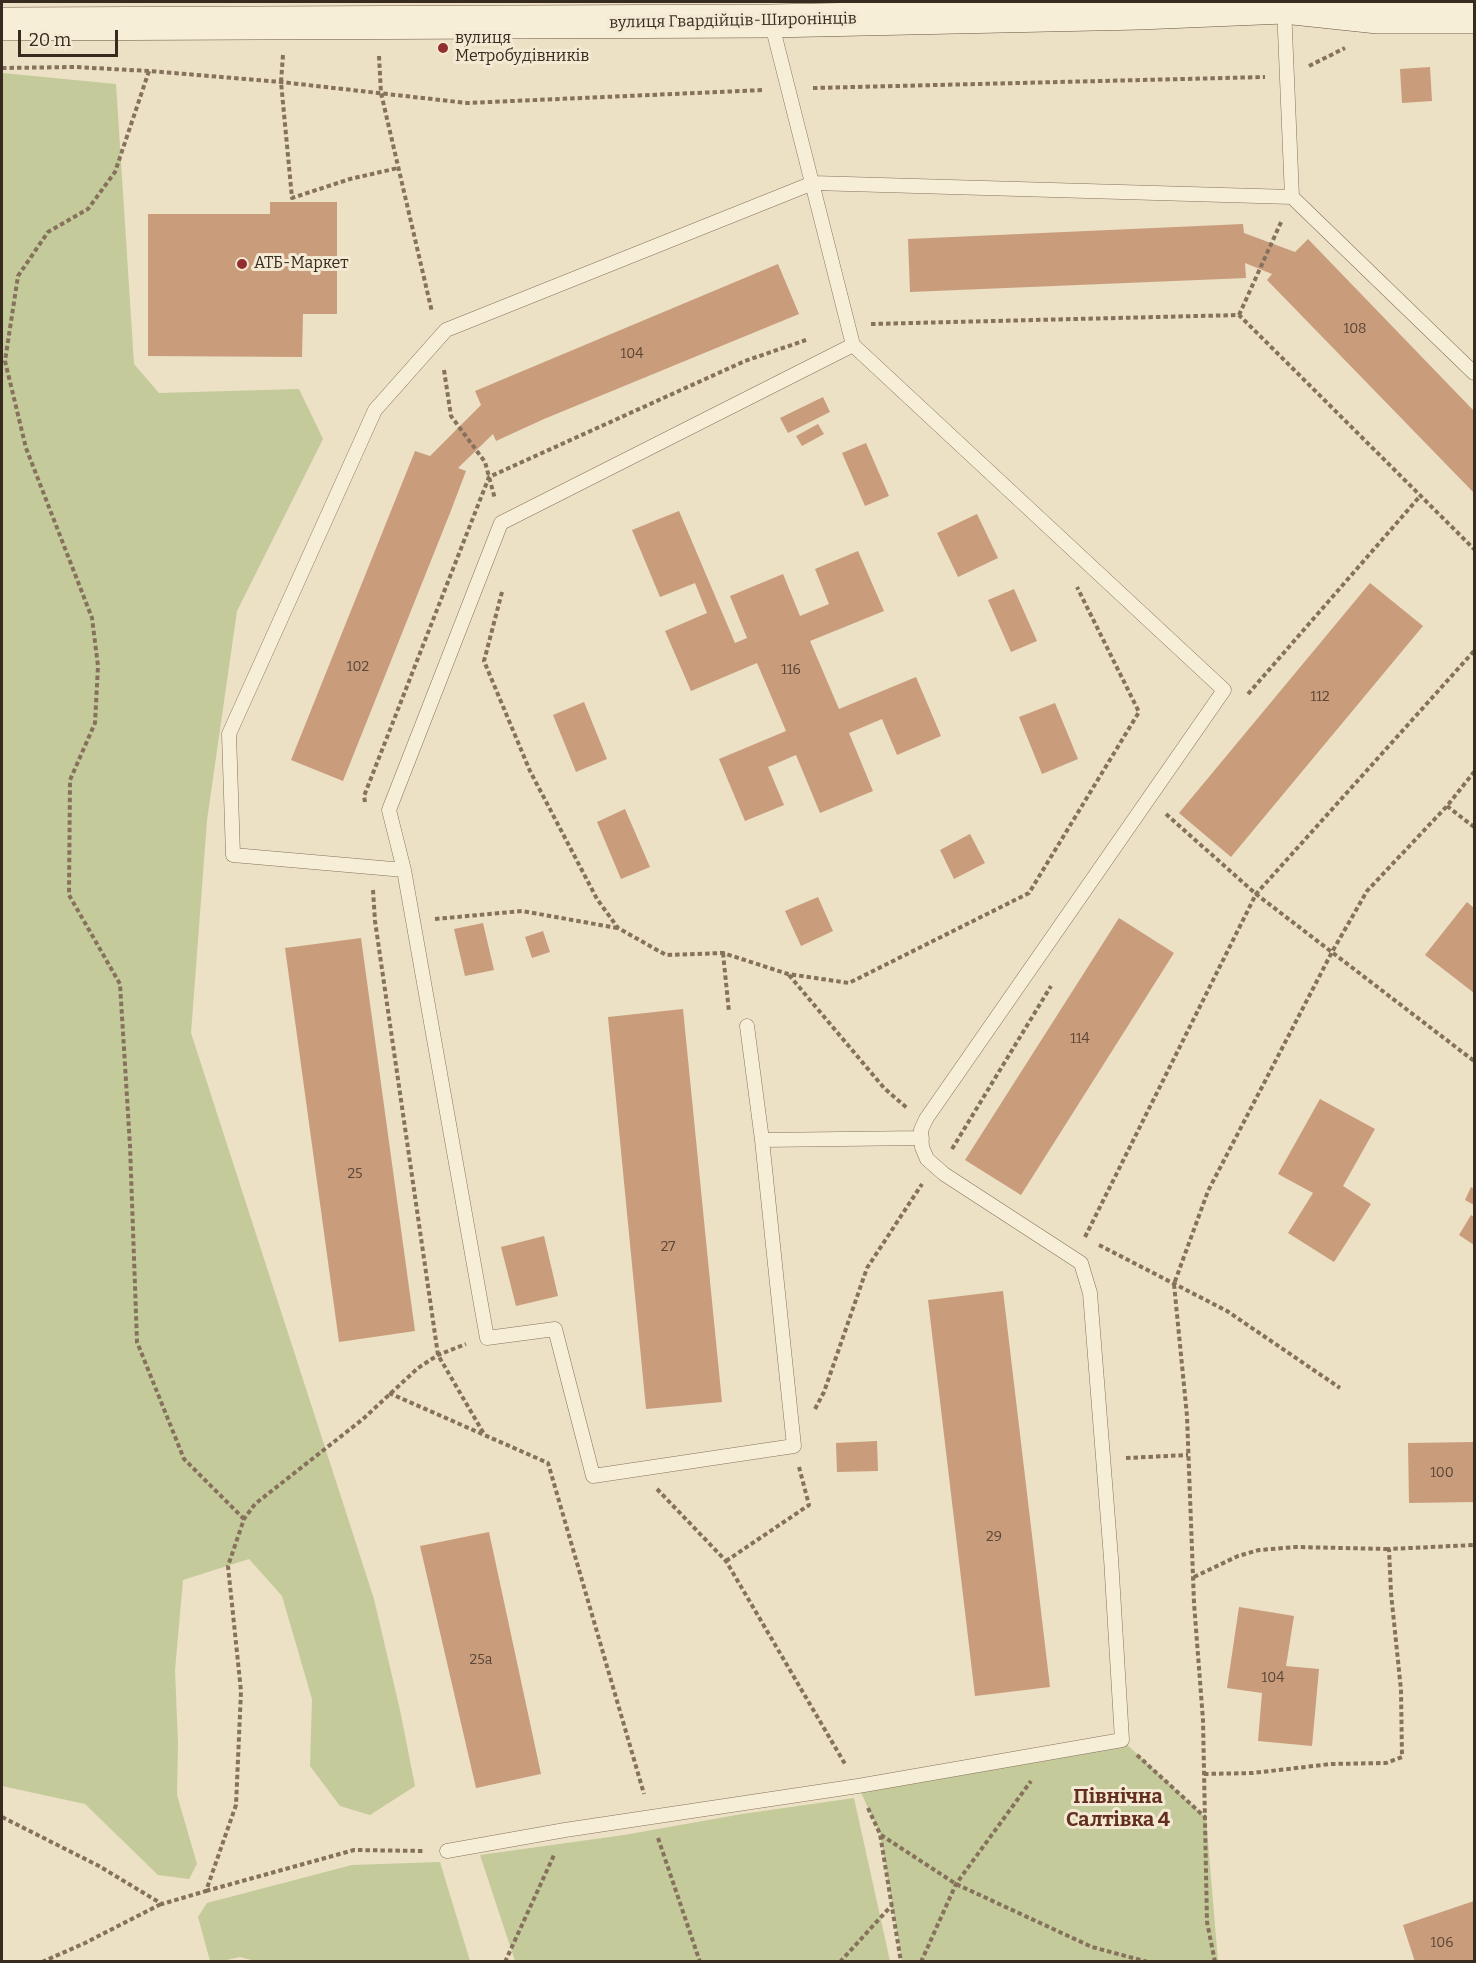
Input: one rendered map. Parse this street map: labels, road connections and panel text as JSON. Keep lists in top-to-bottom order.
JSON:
{
  "streets": {
    "main road": ["вулиця Гвардійців-Широнінців"]
  },
  "districts": ["Північна Салтівка 4"],
  "places": ["вулиця Метробудівників", "АТБ-Маркет"],
  "house_numbers": [
    "108",
    "104",
    "102",
    "116",
    "112",
    "114",
    "25",
    "27",
    "100",
    "29",
    "25а",
    "104",
    "106"
  ],
  "scale_bar": "20 m"
}
